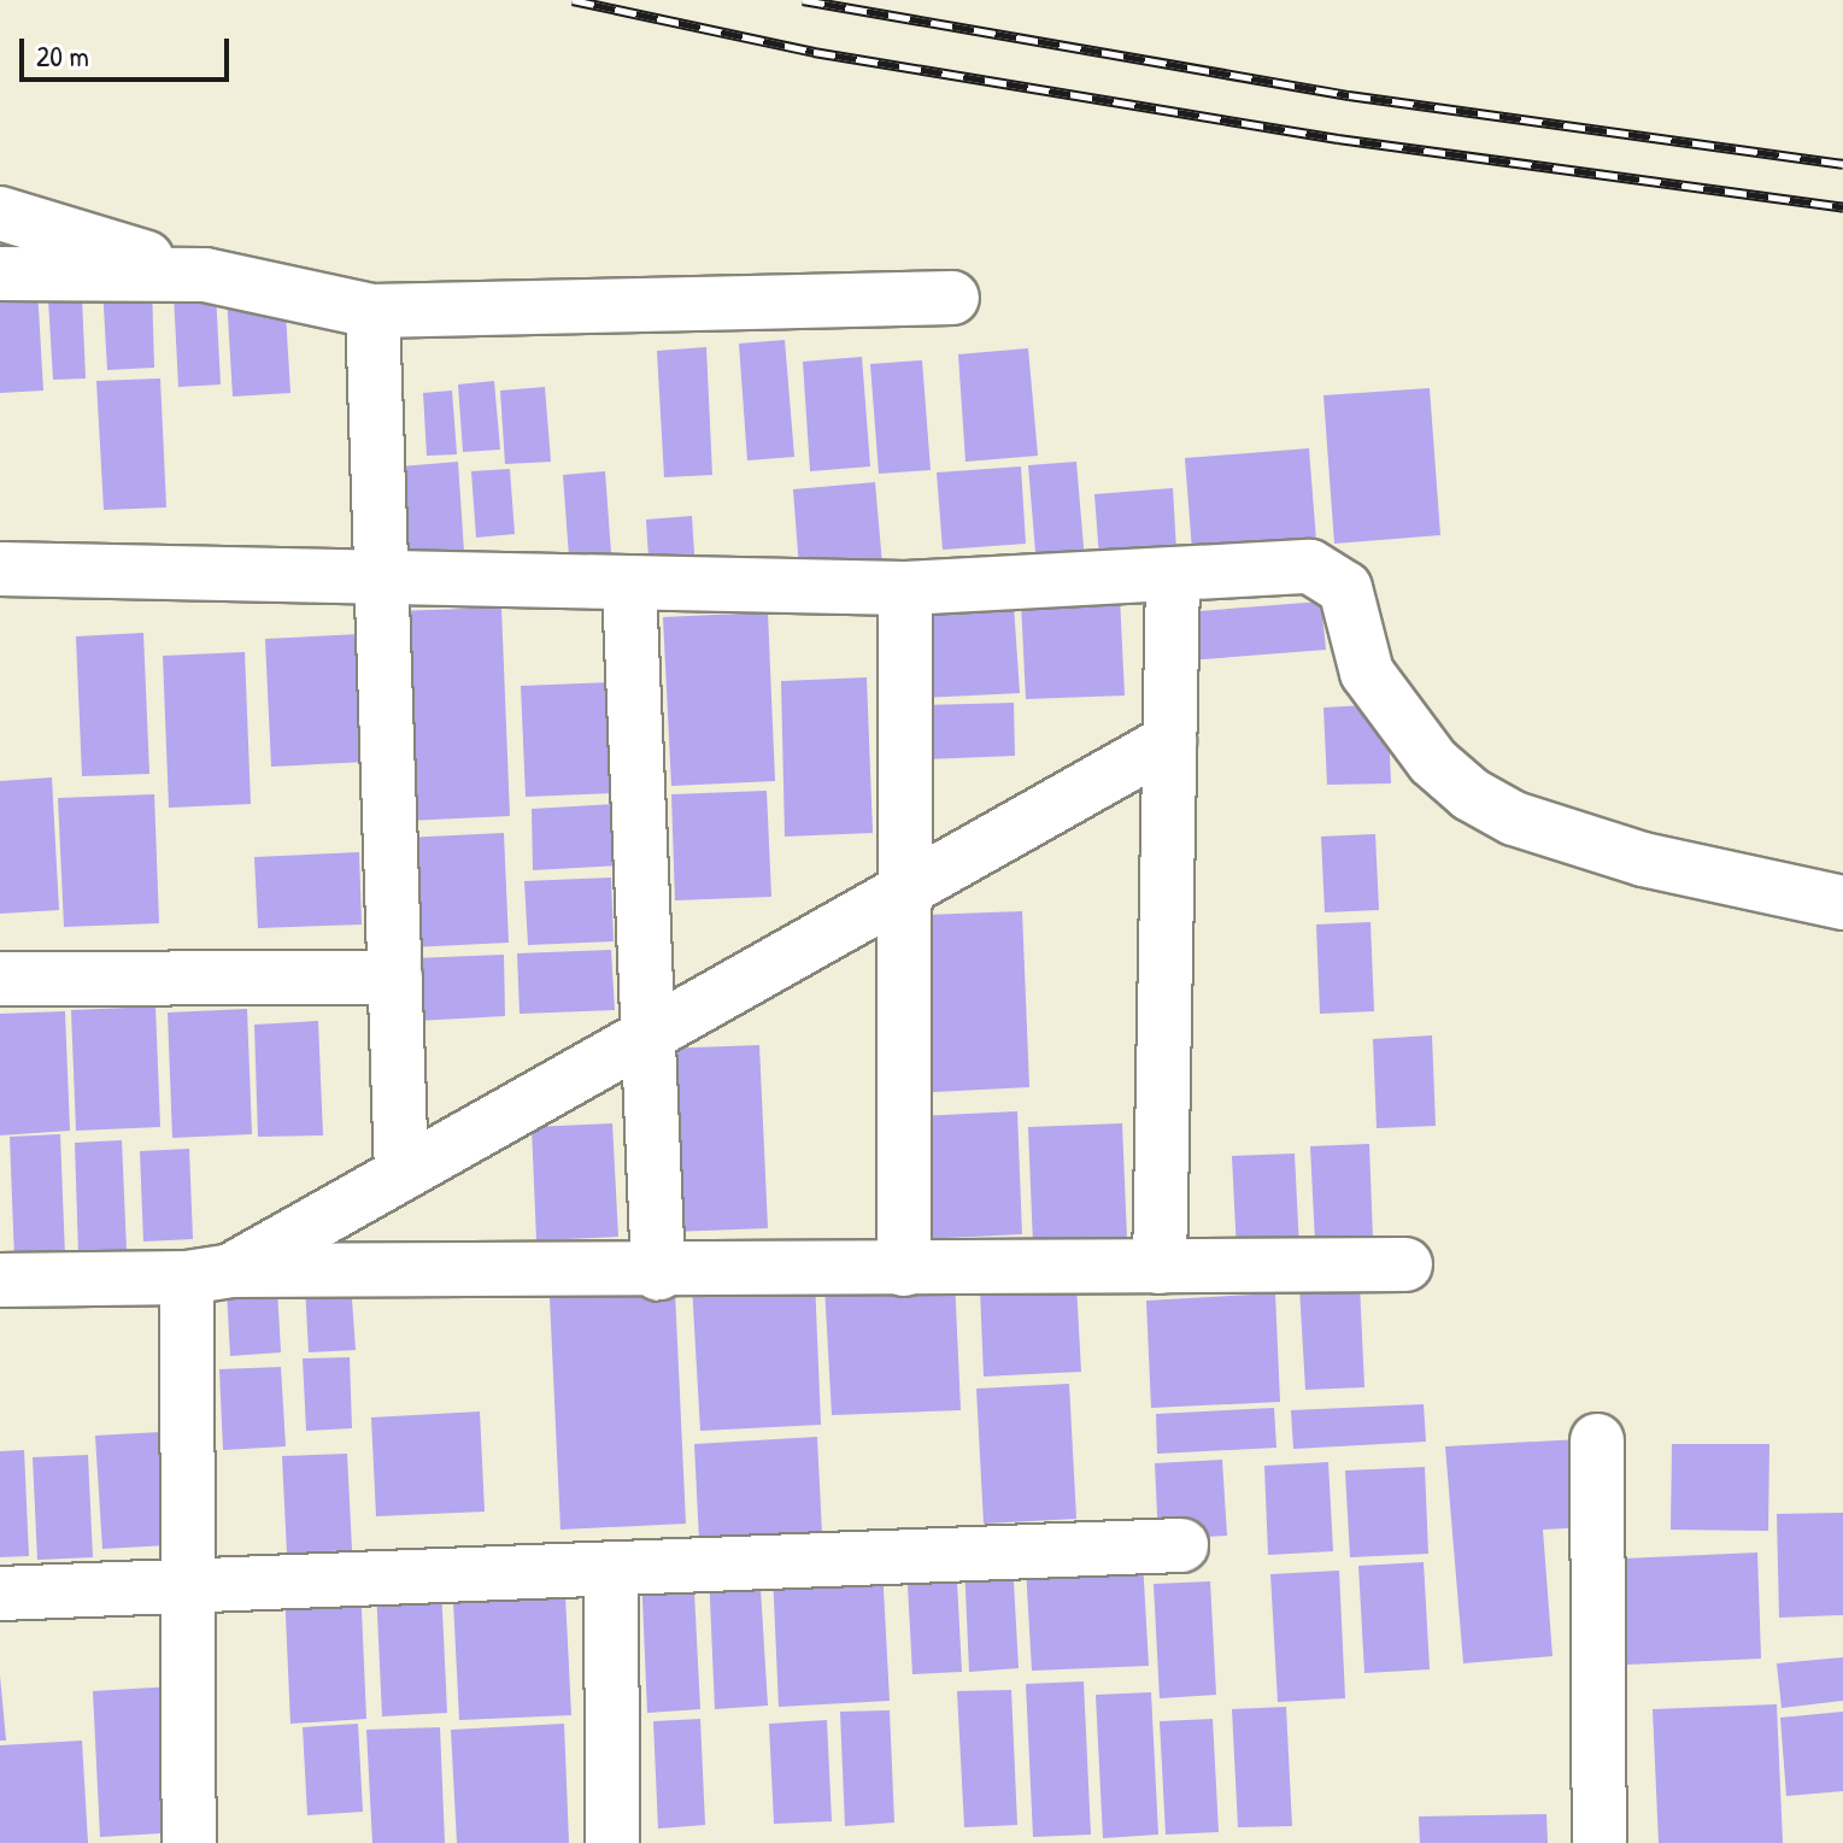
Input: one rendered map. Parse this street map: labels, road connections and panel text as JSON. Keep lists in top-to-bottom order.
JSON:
{
  "scale_bar": "20 m"
}
